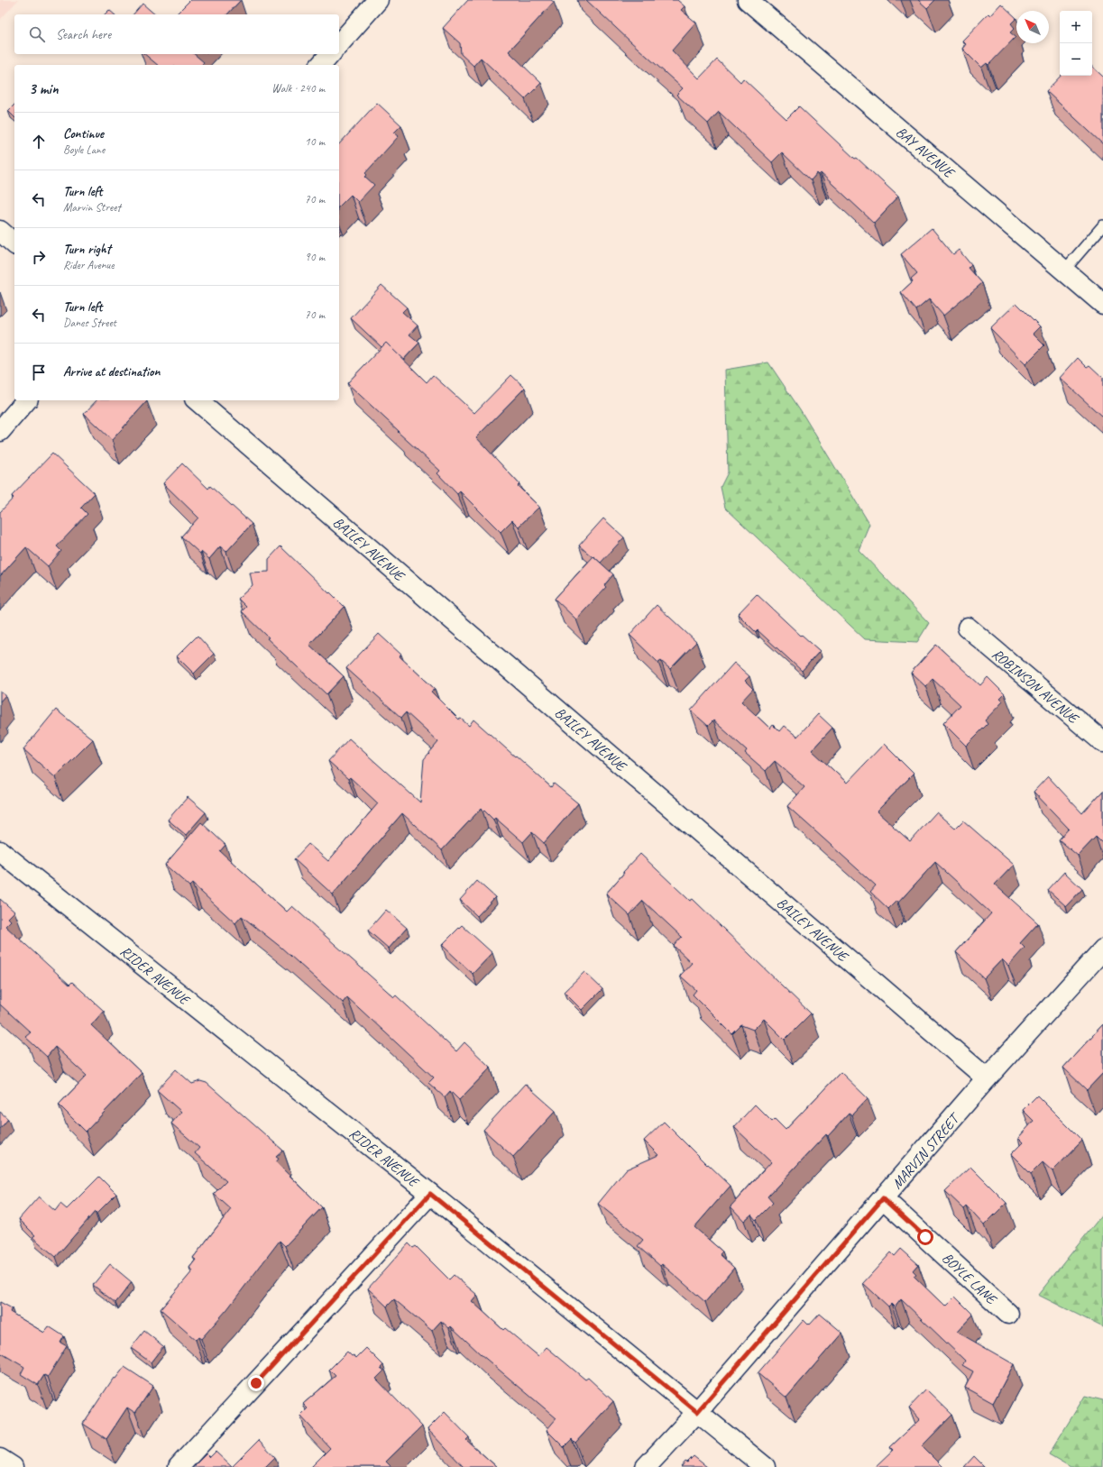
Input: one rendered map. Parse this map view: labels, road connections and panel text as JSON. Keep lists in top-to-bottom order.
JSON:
{
  "streets": {
    "street": [
      "BAY AVENUE",
      "BAILEY AVENUE",
      "ROBINSON AVENUE",
      "RIDER AVENUE",
      "MARVIN STREET",
      "BOYLE LANE"
    ]
  },
  "crossings": [
    ["BAILEY AVENUE", "MARVIN STREET"],
    ["RIDER AVENUE", "MARVIN STREET"],
    ["MARVIN STREET", "BOYLE LANE"]
  ],
  "north": "top left",
  "page": {
    "map_buttons": ["+", "−"],
    "search": "Search here",
    "heading": ["3 min", "Walk · 240 m"],
    "list": [
      ["Continue", "Boyle Lane", "10 m"],
      ["Turn left", "Marvin Street", "70 m"],
      ["Turn right", "Rider Avenue", "90 m"],
      ["Turn left", "Danes Street", "70 m"],
      "Arrive at destination"
    ]
  }
}
